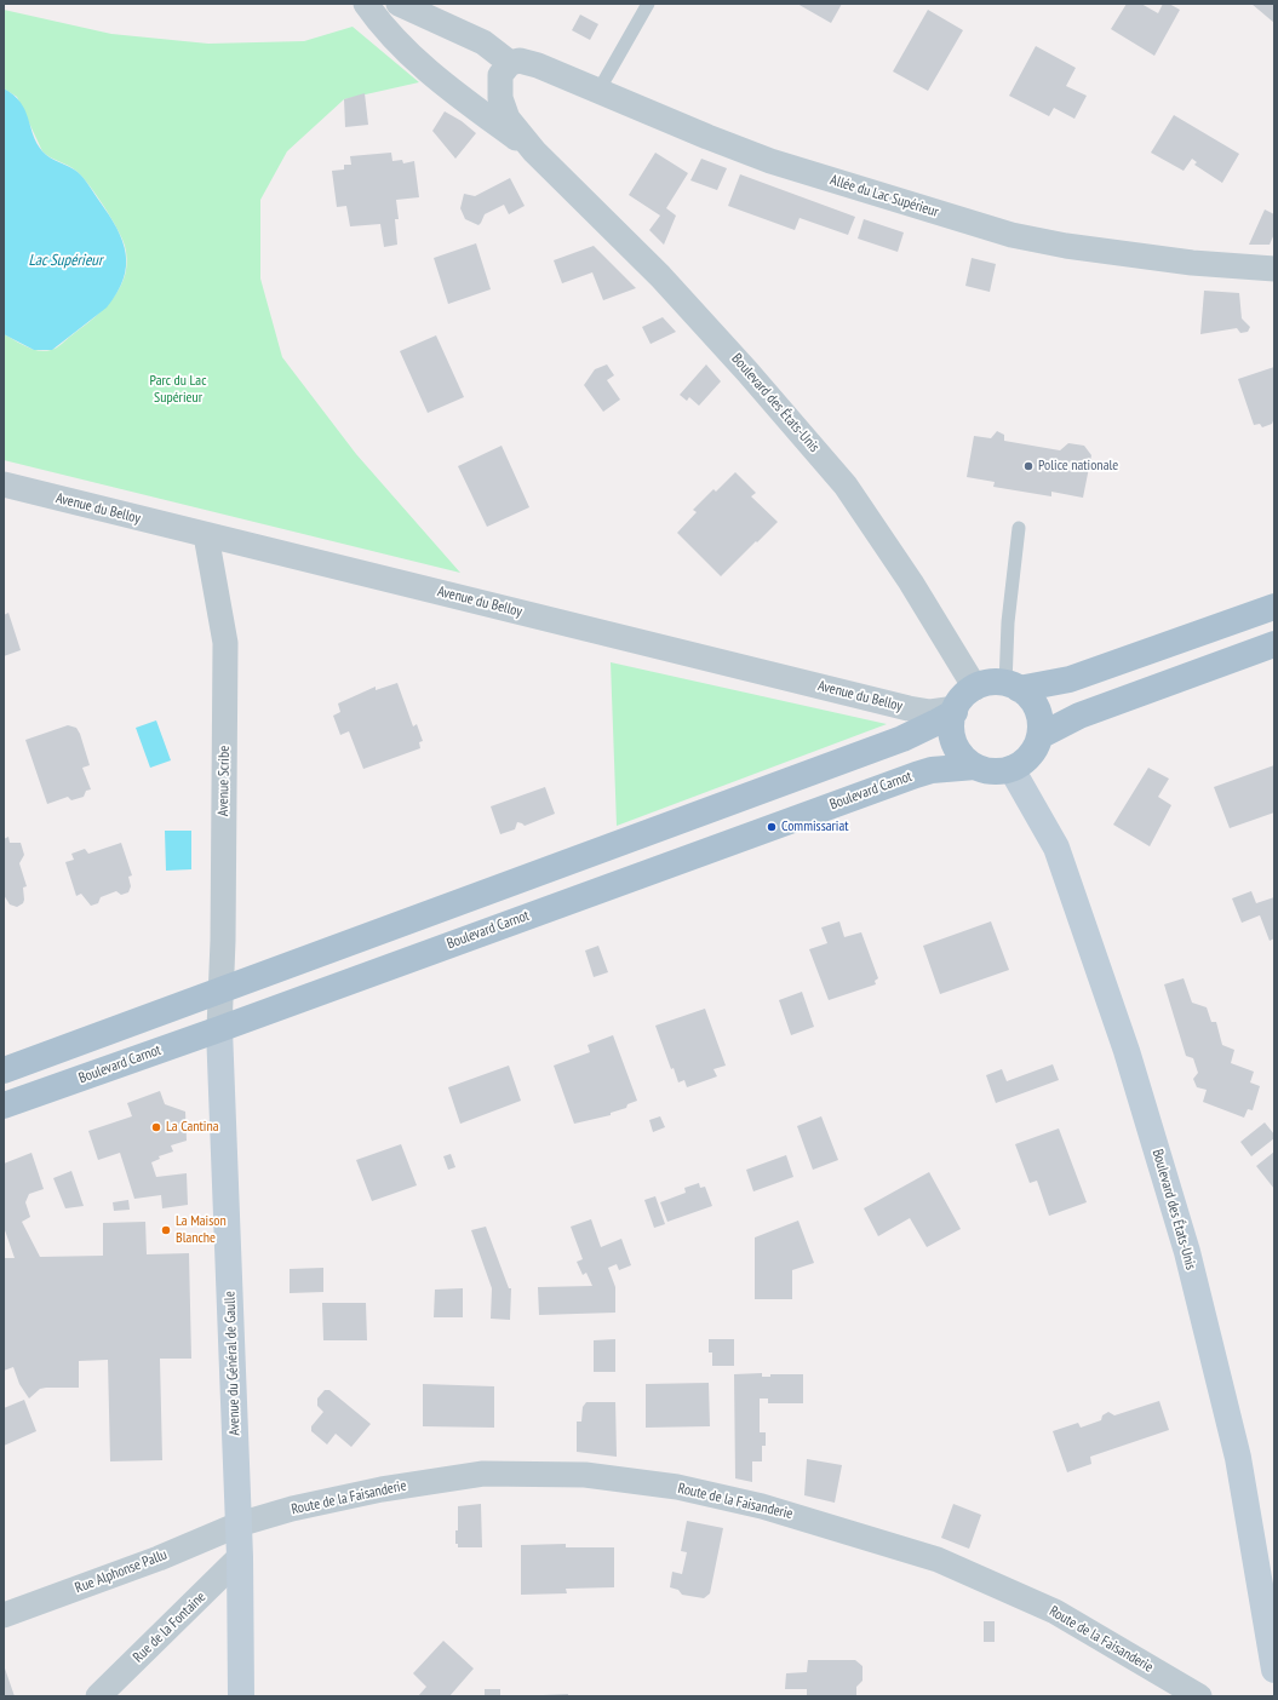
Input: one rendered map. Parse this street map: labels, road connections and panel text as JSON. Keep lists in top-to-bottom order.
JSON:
{
  "streets": {
    "main road": ["Boulevard Carnot"],
    "street": [
      "Allée du Lac Supérieur",
      "Boulevard des États-Unis",
      "Avenue du Belloy",
      "Avenue Scribe",
      "Avenue du Général de Gaulle",
      "Route de la Faisanderie",
      "Rue Alphonse Pallu",
      "Rue de la Fontaine"
    ]
  },
  "crossings": [
    ["Allée du Lac Supérieur", "Boulevard des États-Unis"],
    ["Boulevard des États-Unis", "Avenue du Belloy"],
    ["Boulevard des États-Unis", "Boulevard Carnot"],
    ["Avenue du Belloy", "Avenue Scribe"],
    ["Avenue du Belloy", "Boulevard Carnot"],
    ["Avenue Scribe", "Boulevard Carnot"],
    ["Avenue Scribe", "Avenue du Général de Gaulle"],
    ["Boulevard Carnot", "Avenue du Général de Gaulle"],
    ["Avenue du Général de Gaulle", "Route de la Faisanderie"],
    ["Avenue du Général de Gaulle", "Rue Alphonse Pallu"],
    ["Avenue du Général de Gaulle", "Rue de la Fontaine"],
    ["Route de la Faisanderie", "Rue Alphonse Pallu"]
  ],
  "water": ["Lac Supérieur"],
  "parks": ["Parc du Lac Supérieur"],
  "places": [
    "Police nationale",
    "Commissariat",
    "La Cantina",
    "La Maison Blanche"
  ]
}
